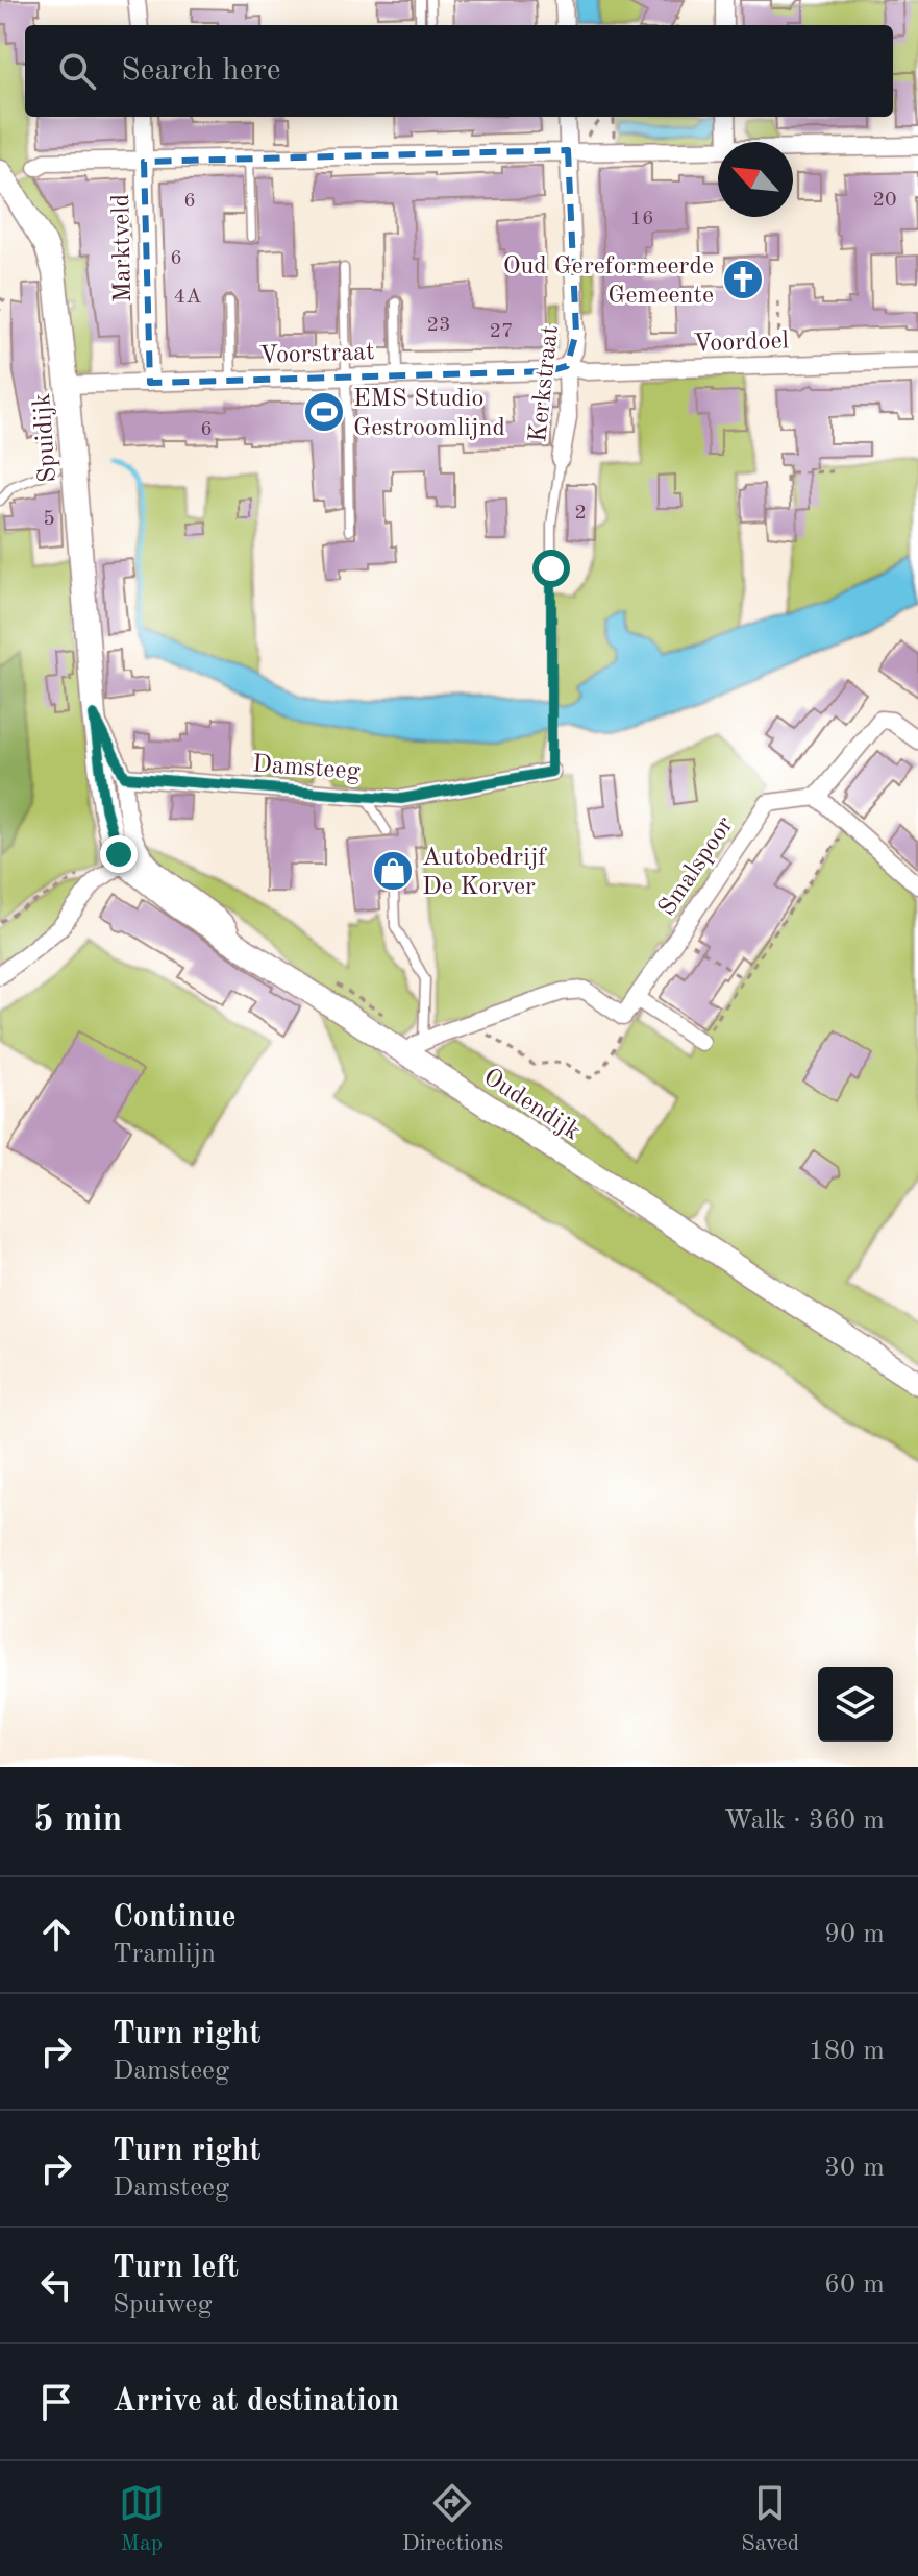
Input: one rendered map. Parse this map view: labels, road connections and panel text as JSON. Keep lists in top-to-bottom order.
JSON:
{
  "streets": {
    "street": [
      "Marktveld",
      "Voordoel",
      "Voorstraat",
      "Kerkstraat",
      "Spuidijk",
      "Damsteeg",
      "Smalspoor",
      "Oudendijk"
    ]
  },
  "crossings": [
    ["Marktveld", "Voorstraat"],
    ["Voordoel", "Voorstraat"],
    ["Voordoel", "Kerkstraat"],
    ["Voorstraat", "Kerkstraat"],
    ["Voorstraat", "Spuidijk"],
    ["Spuidijk", "Oudendijk"]
  ],
  "places": {
    "church": ["Oud Gereformeerde Gemeente"],
    "sports": ["EMS Studio Gestroomlijnd"],
    "shop": ["Autobedrijf De Korver"]
  },
  "house_numbers": [
    "20",
    "6",
    "16",
    "6",
    "4A",
    "23",
    "27",
    "6",
    "2",
    "5"
  ],
  "north": "top left",
  "page": {
    "search": "Search here",
    "heading": ["5 min", "Walk · 360 m"],
    "list": [
      ["Continue", "Tramlijn", "90 m"],
      ["Turn right", "Damsteeg", "180 m"],
      ["Turn right", "Damsteeg", "30 m"],
      ["Turn left", "Spuiweg", "60 m"],
      "Arrive at destination"
    ],
    "nav": ["Map", "Directions", "Saved"]
  }
}
